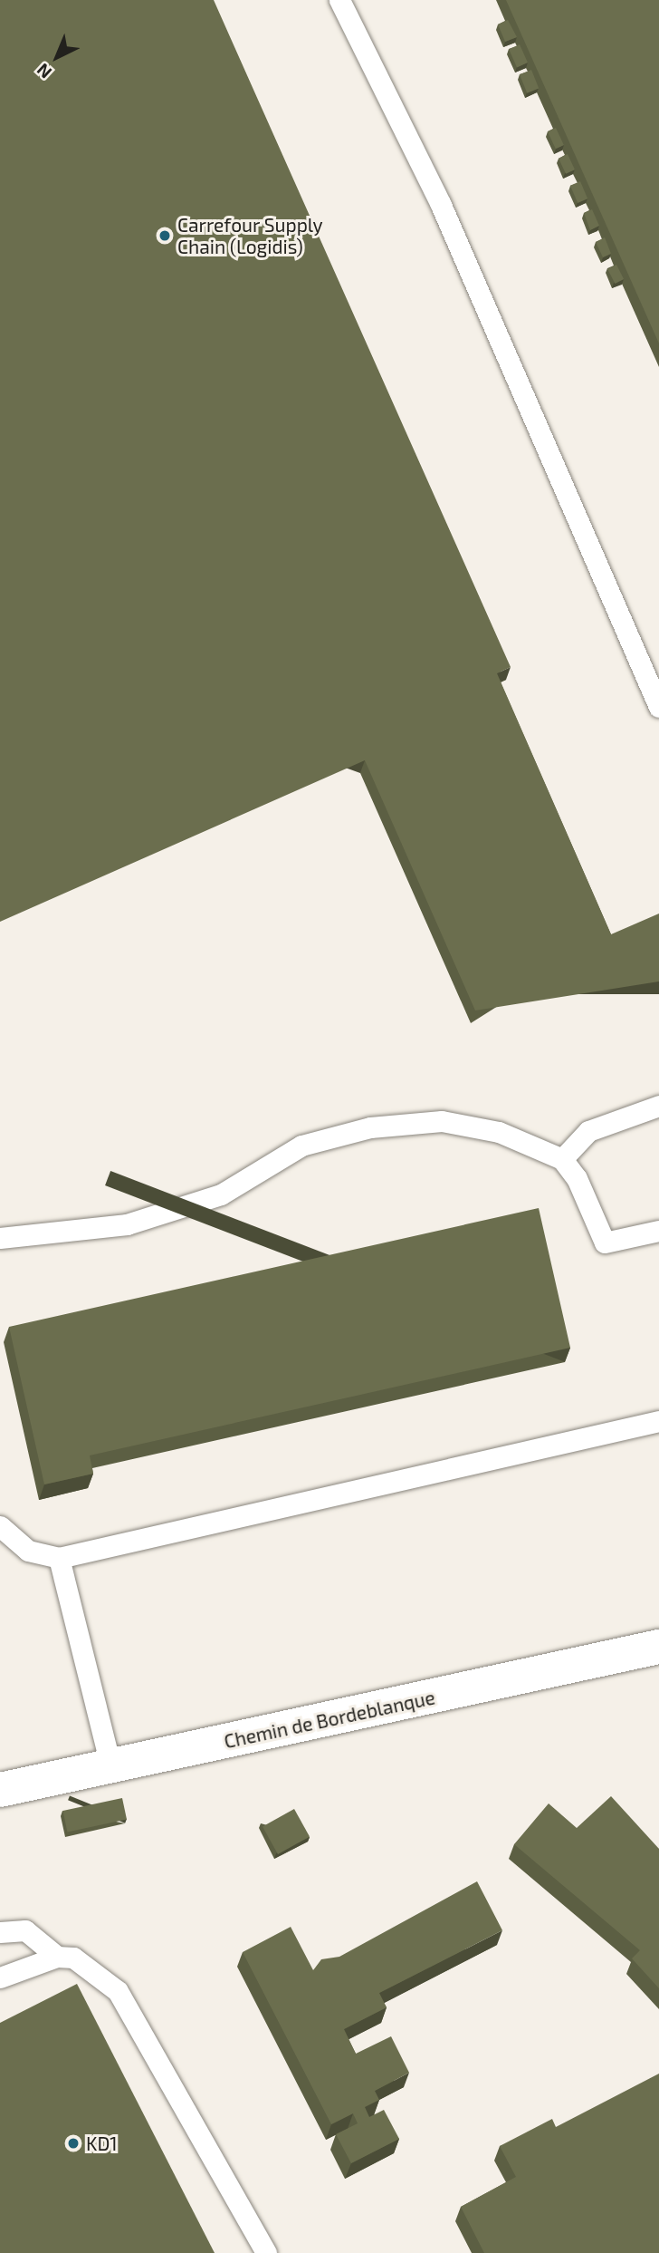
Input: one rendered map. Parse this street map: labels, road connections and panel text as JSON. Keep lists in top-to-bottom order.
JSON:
{
  "streets": {
    "street": ["Chemin de Bordeblanque"]
  },
  "places": ["Carrefour Supply Chain (Logidis)", "KD1"],
  "north": "bottom left"
}
